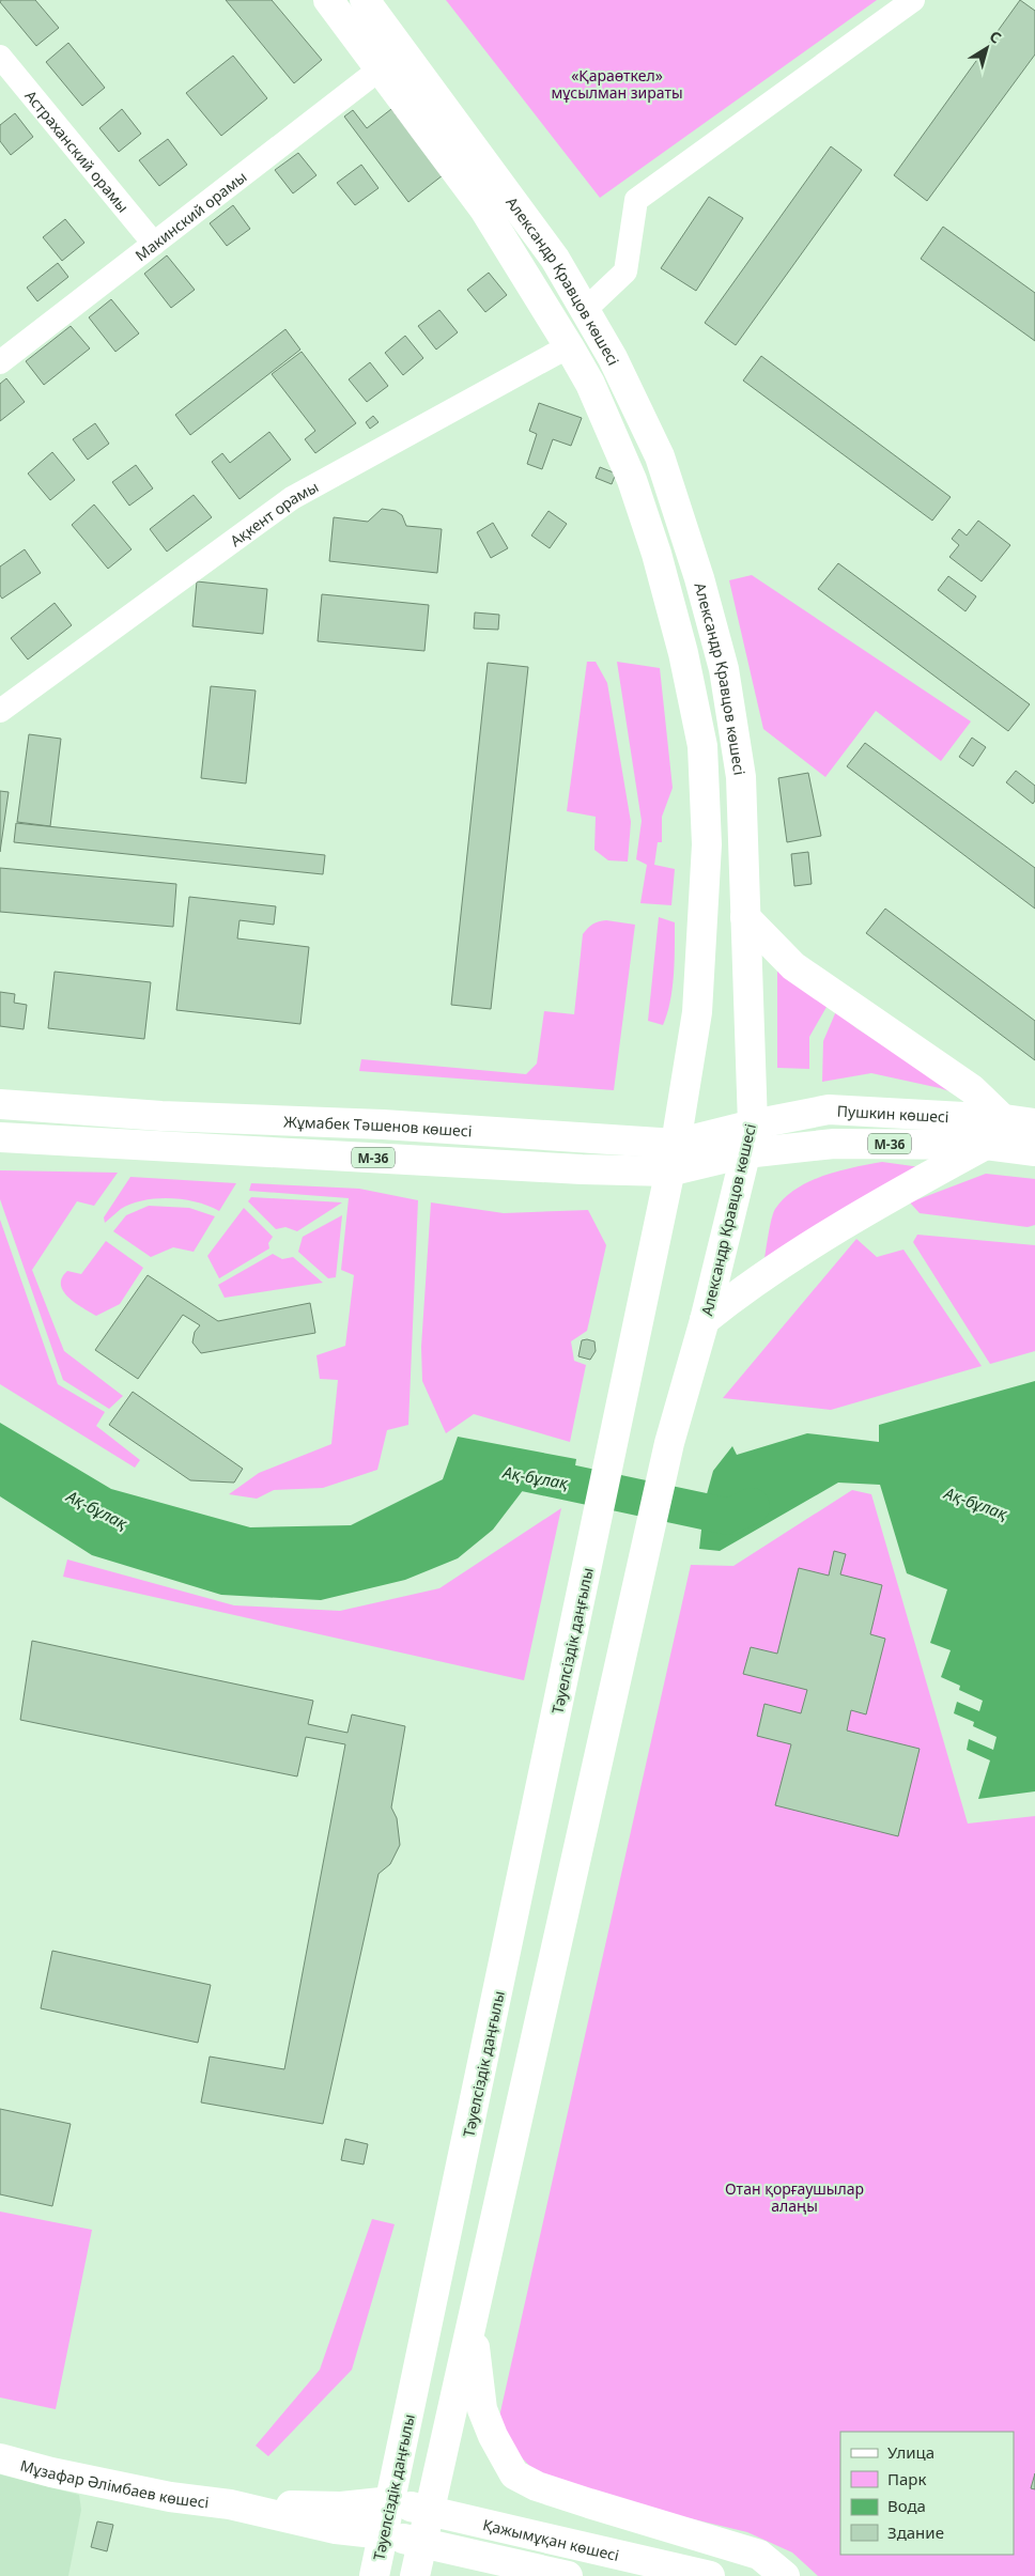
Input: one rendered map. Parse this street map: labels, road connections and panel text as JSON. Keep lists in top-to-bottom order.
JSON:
{
  "streets": {
    "main road": [
      "Александр Кравцов көшесі",
      "Пушкин көшесі",
      "Жұмабек Тәшенов көшесі",
      "M-36",
      "Тәуелсіздік даңғылы",
      "Мұзафар Әлімбаев көшесі",
      "Қажымұқан көшесі"
    ],
    "street": ["Астраханский орамы", "Макинский орамы", "Ақкент орамы"]
  },
  "crossings": [
    ["Астраханский орамы", "Макинский орамы"],
    ["Макинский орамы", "Александр Кравцов көшесі"],
    ["Александр Кравцов көшесі", "Ақкент орамы"],
    ["Александр Кравцов көшесі", "Пушкин көшесі"],
    ["Александр Кравцов көшесі", "Жұмабек Тәшенов көшесі"],
    ["Александр Кравцов көшесі", "Тәуелсіздік даңғылы"],
    ["Пушкин көшесі", "Жұмабек Тәшенов көшесі"],
    ["Тәуелсіздік даңғылы", "Мұзафар Әлімбаев көшесі"],
    ["Тәуелсіздік даңғылы", "Қажымұқан көшесі"],
    ["Мұзафар Әлімбаев көшесі", "Қажымұқан көшесі"]
  ],
  "water": ["Ақ-бұлақ"],
  "parks": ["«Қараөткел» мұсылман зираты", "Отан қорғаушылар алаңы"],
  "legend": [
    "Улица",
    "Парк",
    "Вода",
    "Здание"
  ],
  "north": "top right"
}
